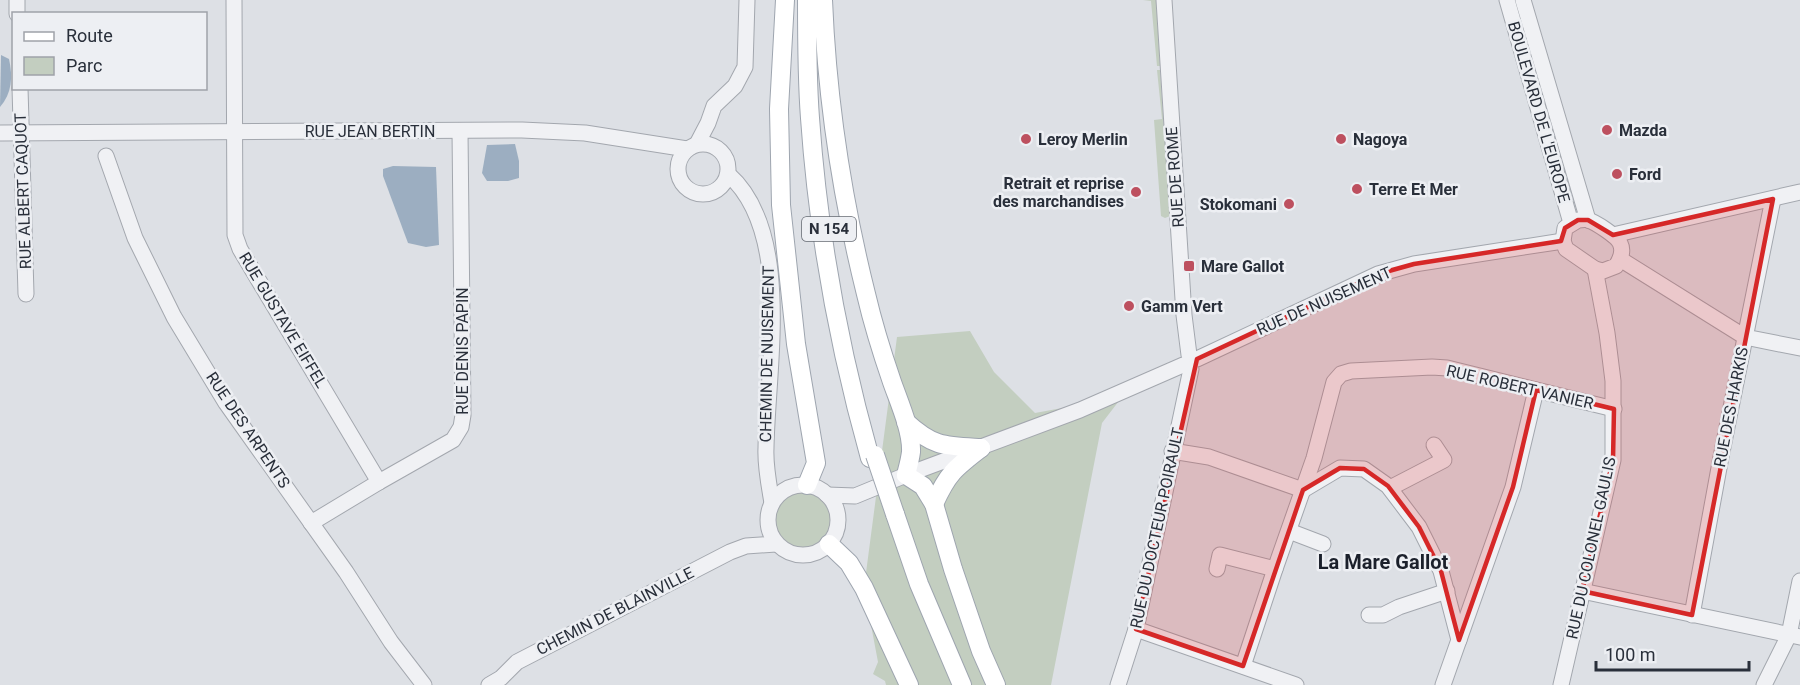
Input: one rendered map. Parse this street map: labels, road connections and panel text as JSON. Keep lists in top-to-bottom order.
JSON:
{
  "streets": {
    "main road": ["N 154"],
    "street": [
      "BOULEVARD DE L'EUROPE",
      "RUE JEAN BERTIN",
      "RUE DE ROME",
      "RUE ALBERT CAQUOT",
      "RUE DE NUISEMENT",
      "RUE GUSTAVE EIFFEL",
      "RUE DENIS PAPIN",
      "CHEMIN DE NUISEMENT",
      "RUE ROBERT VANIER",
      "RUE DES HARKIS",
      "RUE DES ARPENTS",
      "RUE DU DOCTEUR POIRAULT",
      "RUE DU COLONEL GAULIS",
      "CHEMIN DE BLAINVILLE"
    ]
  },
  "crossings": [
    ["BOULEVARD DE L'EUROPE", "RUE DE NUISEMENT"],
    ["BOULEVARD DE L'EUROPE", "RUE DU COLONEL GAULIS"],
    ["RUE JEAN BERTIN", "RUE ALBERT CAQUOT"],
    ["RUE JEAN BERTIN", "RUE GUSTAVE EIFFEL"],
    ["RUE JEAN BERTIN", "RUE DENIS PAPIN"],
    ["RUE JEAN BERTIN", "CHEMIN DE NUISEMENT"],
    ["RUE DE ROME", "RUE DE NUISEMENT"],
    ["RUE DE ROME", "RUE DU DOCTEUR POIRAULT"],
    ["RUE DE NUISEMENT", "CHEMIN DE NUISEMENT"],
    ["RUE DE NUISEMENT", "RUE DU DOCTEUR POIRAULT"],
    ["RUE DE NUISEMENT", "RUE DU COLONEL GAULIS"],
    ["RUE DE NUISEMENT", "CHEMIN DE BLAINVILLE"],
    ["RUE GUSTAVE EIFFEL", "RUE DENIS PAPIN"],
    ["RUE DENIS PAPIN", "RUE DES ARPENTS"],
    ["CHEMIN DE NUISEMENT", "CHEMIN DE BLAINVILLE"],
    ["RUE ROBERT VANIER", "RUE DU COLONEL GAULIS"]
  ],
  "districts": ["La Mare Gallot"],
  "places": {
    "other": [
      "Mazda",
      "Leroy Merlin",
      "Nagoya",
      "Ford",
      "Terre Et Mer",
      "Retrait et reprise des marchandises",
      "Stokomani",
      "Gamm Vert"
    ],
    "transit": ["Mare Gallot"]
  },
  "legend": ["Route", "Parc"],
  "scale_bar": "100 m"
}
